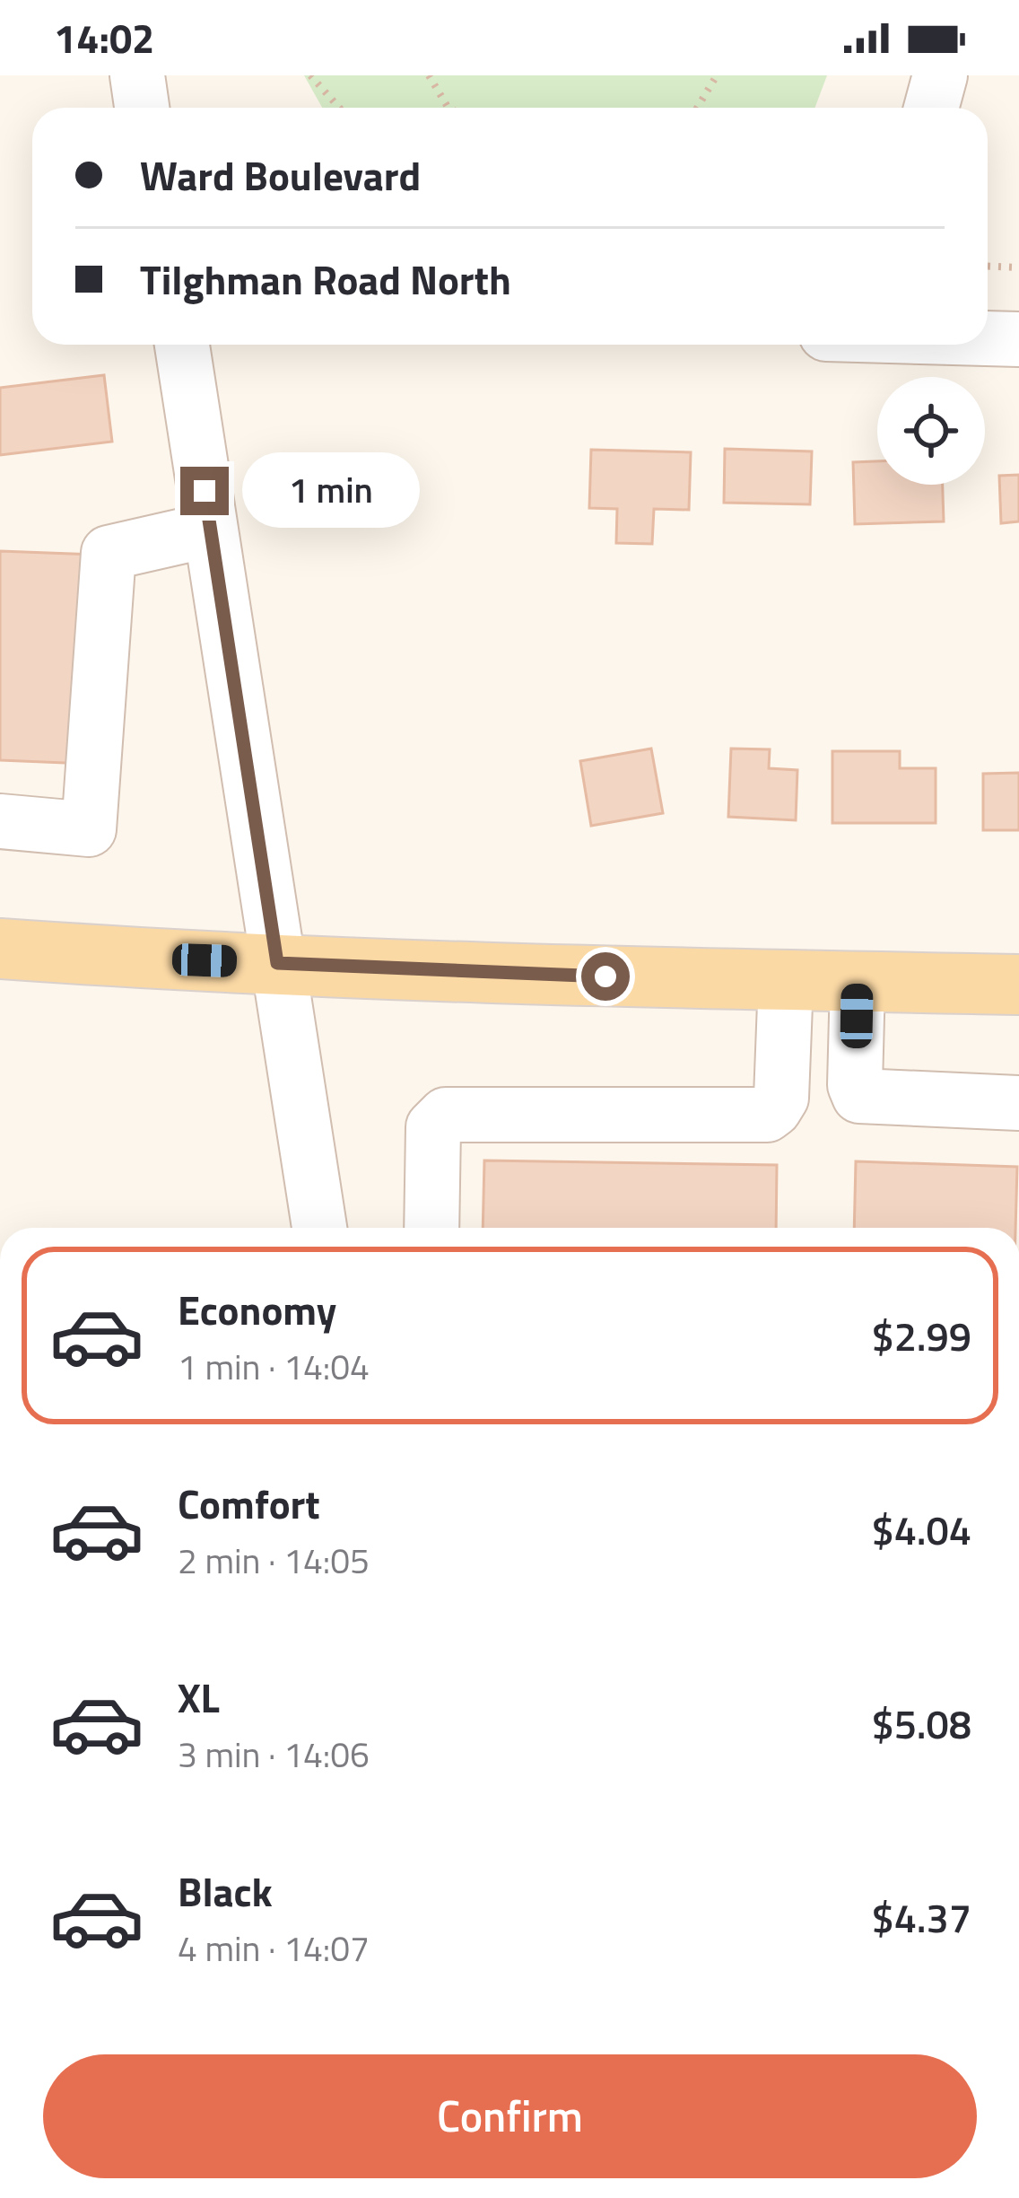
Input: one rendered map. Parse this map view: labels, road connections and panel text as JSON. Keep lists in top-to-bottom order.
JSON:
{
  "page": {
    "status": "14:02",
    "banner": ["Ward Boulevard", "Tilghman Road North"],
    "bubble": "1 min",
    "list": [
      {
        "name": "Economy",
        "note": "1 min · 14:04",
        "value": "$2.99"
      },
      {
        "name": "Comfort",
        "note": "2 min · 14:05",
        "value": "$4.04"
      },
      {
        "name": "XL",
        "note": "3 min · 14:06",
        "value": "$5.08"
      },
      {
        "name": "Black",
        "note": "4 min · 14:07",
        "value": "$4.37"
      }
    ],
    "buttons": "Confirm"
  }
}
